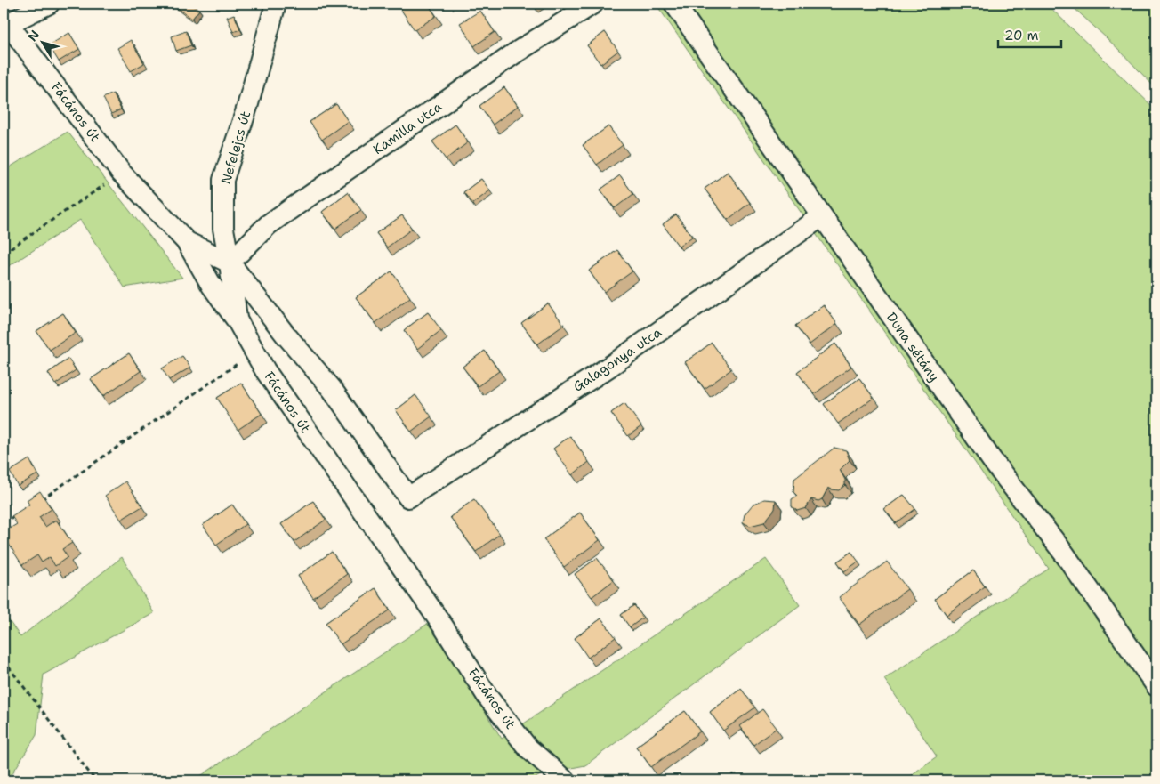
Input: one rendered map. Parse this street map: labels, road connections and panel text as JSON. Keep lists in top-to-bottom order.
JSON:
{
  "streets": {
    "street": [
      "Fácános út",
      "Kamilla utca",
      "Nefelejcs út",
      "Duna sétány",
      "Galagonya utca"
    ]
  },
  "crossings": [
    ["Fácános út", "Nefelejcs út"],
    ["Kamilla utca", "Nefelejcs út"],
    ["Kamilla utca", "Galagonya utca"],
    ["Nefelejcs út", "Galagonya utca"],
    ["Duna sétány", "Galagonya utca"]
  ],
  "scale_bar": "20 m",
  "north": "top left"
}
